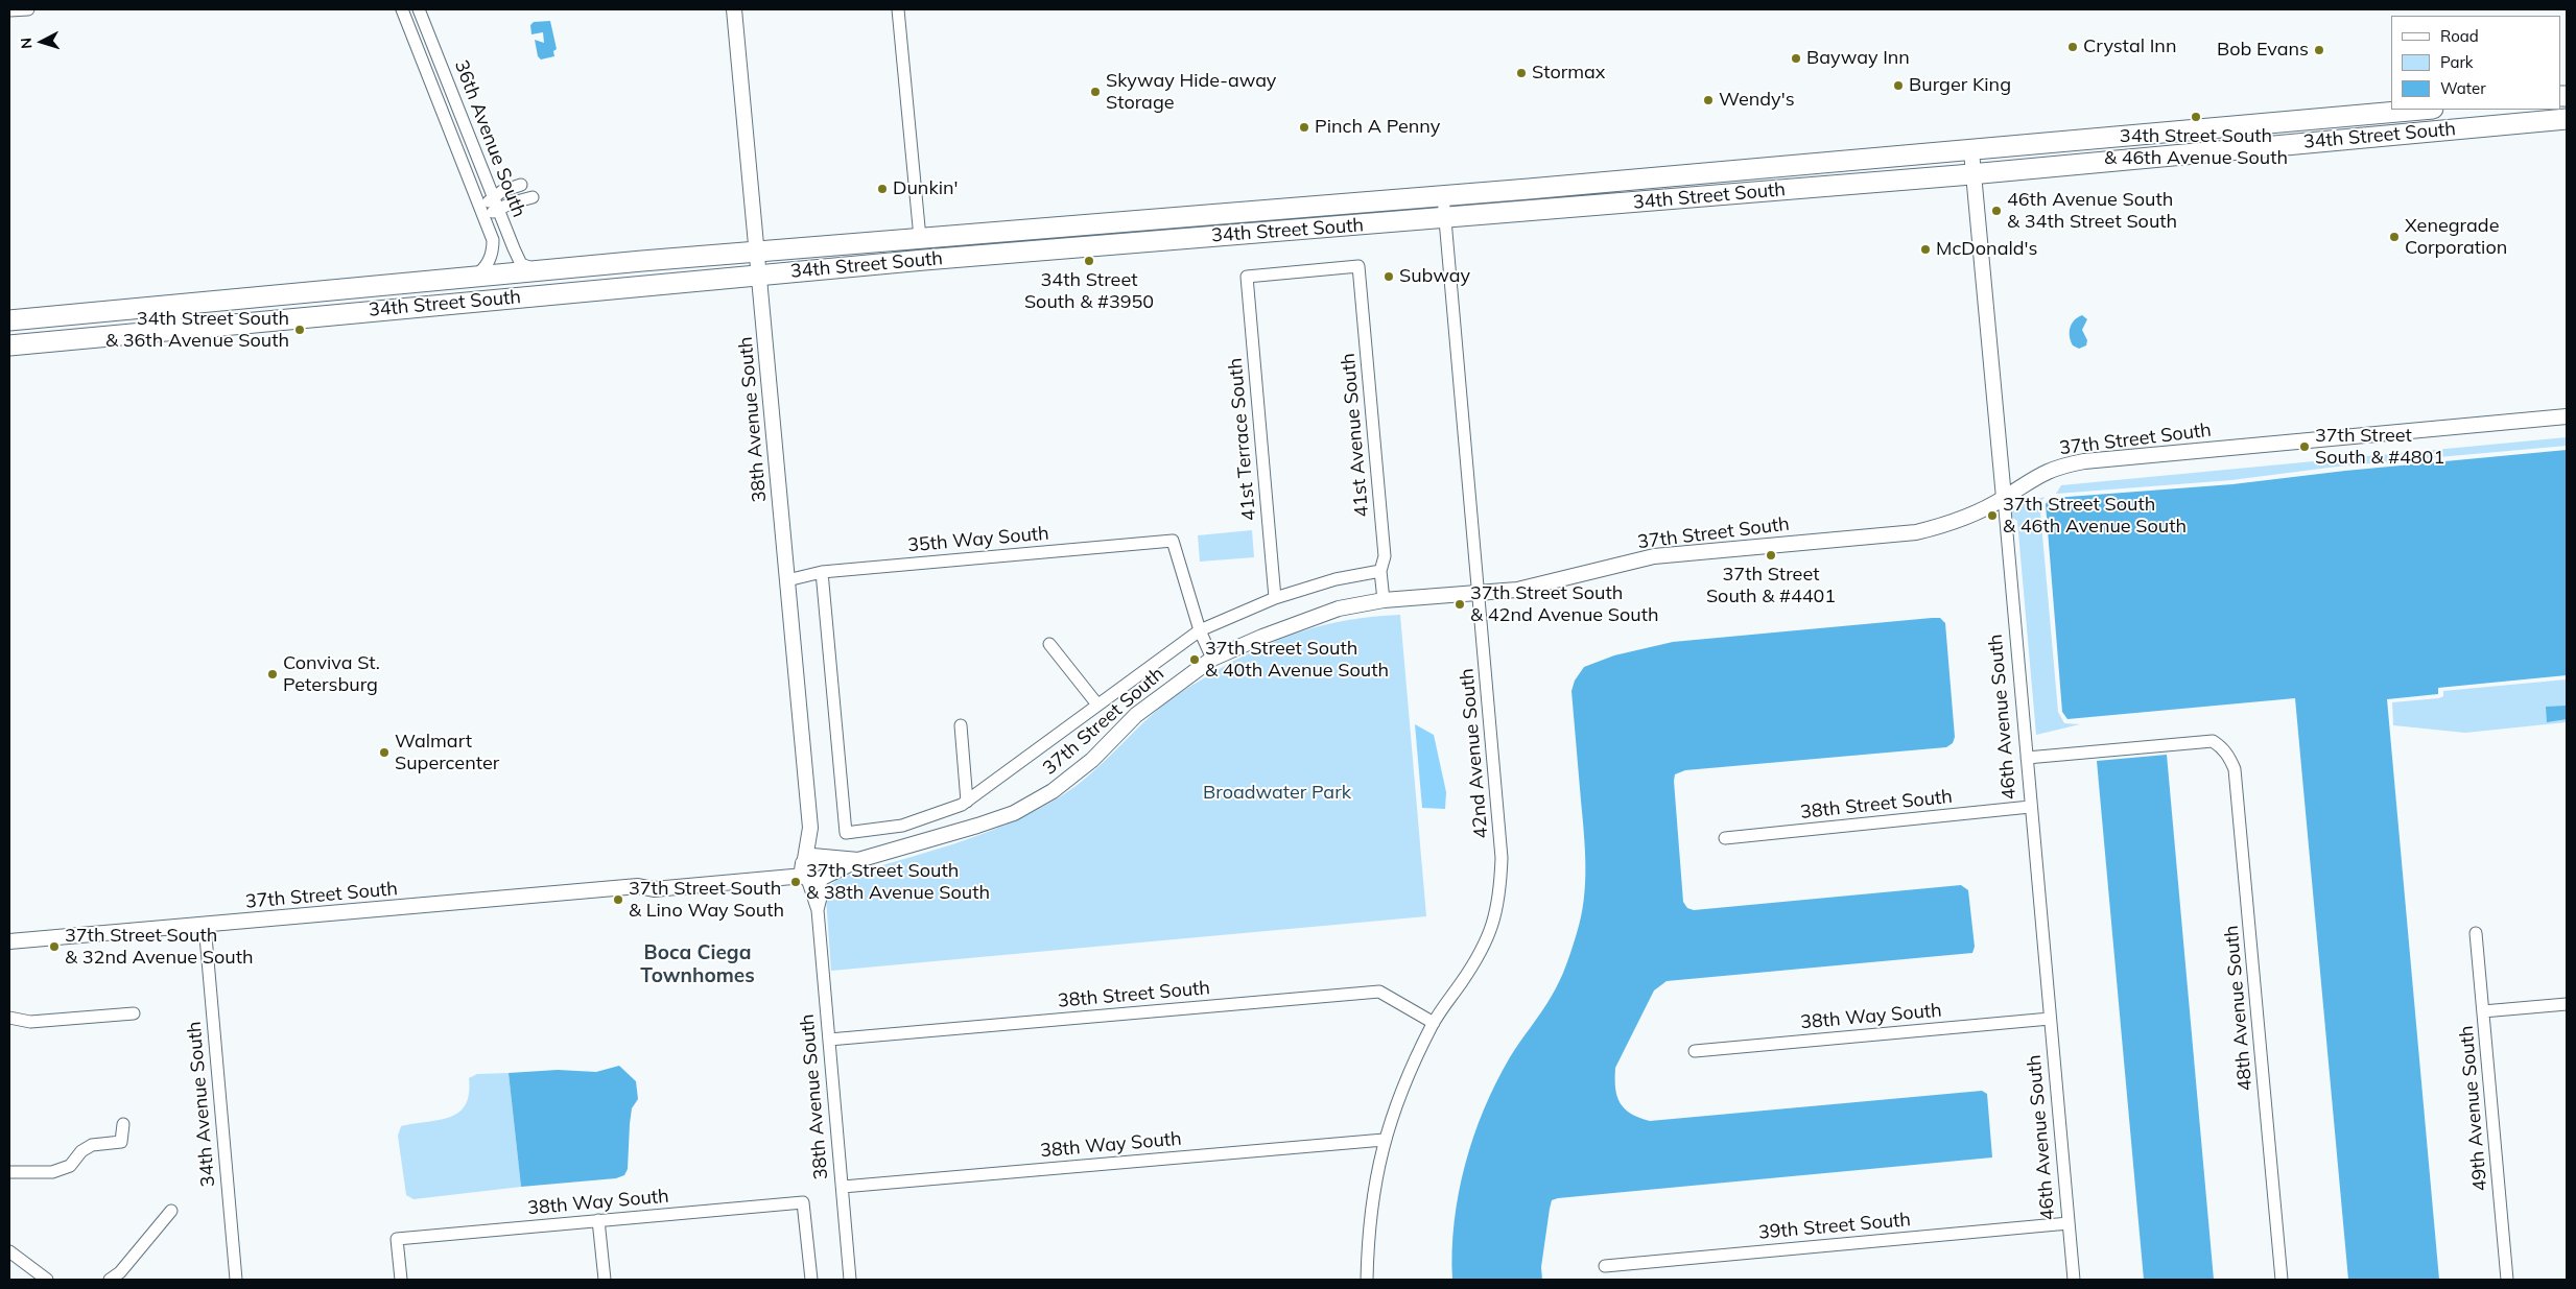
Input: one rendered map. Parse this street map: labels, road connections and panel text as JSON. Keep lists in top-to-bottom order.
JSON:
{
  "streets": {
    "highway": ["34th Street South"],
    "street": [
      "36th Avenue South",
      "38th Avenue South",
      "41st Avenue South",
      "41st Terrace South",
      "37th Street South",
      "35th Way South",
      "46th Avenue South",
      "42nd Avenue South",
      "38th Street South",
      "48th Avenue South",
      "38th Way South",
      "34th Avenue South",
      "49th Avenue South",
      "39th Street South"
    ]
  },
  "crossings": [
    ["34th Street South", "36th Avenue South"],
    ["34th Street South", "38th Avenue South"],
    ["34th Street South", "46th Avenue South"],
    ["34th Street South", "42nd Avenue South"],
    ["38th Avenue South", "37th Street South"],
    ["38th Avenue South", "35th Way South"],
    ["38th Avenue South", "38th Street South"],
    ["38th Avenue South", "38th Way South"],
    ["41st Avenue South", "41st Terrace South"],
    ["41st Avenue South", "37th Street South"],
    ["37th Street South", "46th Avenue South"],
    ["37th Street South", "42nd Avenue South"],
    ["37th Street South", "34th Avenue South"],
    ["46th Avenue South", "38th Street South"],
    ["46th Avenue South", "48th Avenue South"],
    ["46th Avenue South", "38th Way South"],
    ["46th Avenue South", "39th Street South"],
    ["42nd Avenue South", "38th Street South"],
    ["42nd Avenue South", "38th Way South"]
  ],
  "districts": ["Boca Ciega Townhomes"],
  "parks": ["Broadwater Park"],
  "places": [
    "Crystal Inn",
    "Bob Evans",
    "Bayway Inn",
    "Stormax",
    "Burger King",
    "Skyway Hide-away Storage",
    "Wendy's",
    "34th Street South & 46th Avenue South",
    "Pinch A Penny",
    "Dunkin'",
    "46th Avenue South & 34th Street South",
    "Xenegrade Corporation",
    "McDonald's",
    "34th Street South & #3950",
    "Subway",
    "34th Street South & 36th Avenue South",
    "37th Street South & #4801",
    "37th Street South & 46th Avenue South",
    "37th Street South & #4401",
    "37th Street South & 42nd Avenue South",
    "37th Street South & 40th Avenue South",
    "Conviva St. Petersburg",
    "Walmart Supercenter",
    "37th Street South & 38th Avenue South",
    "37th Street South & Lino Way South",
    "37th Street South & 32nd Avenue South"
  ],
  "legend": ["Road", "Park", "Water"],
  "north": "left"
}
